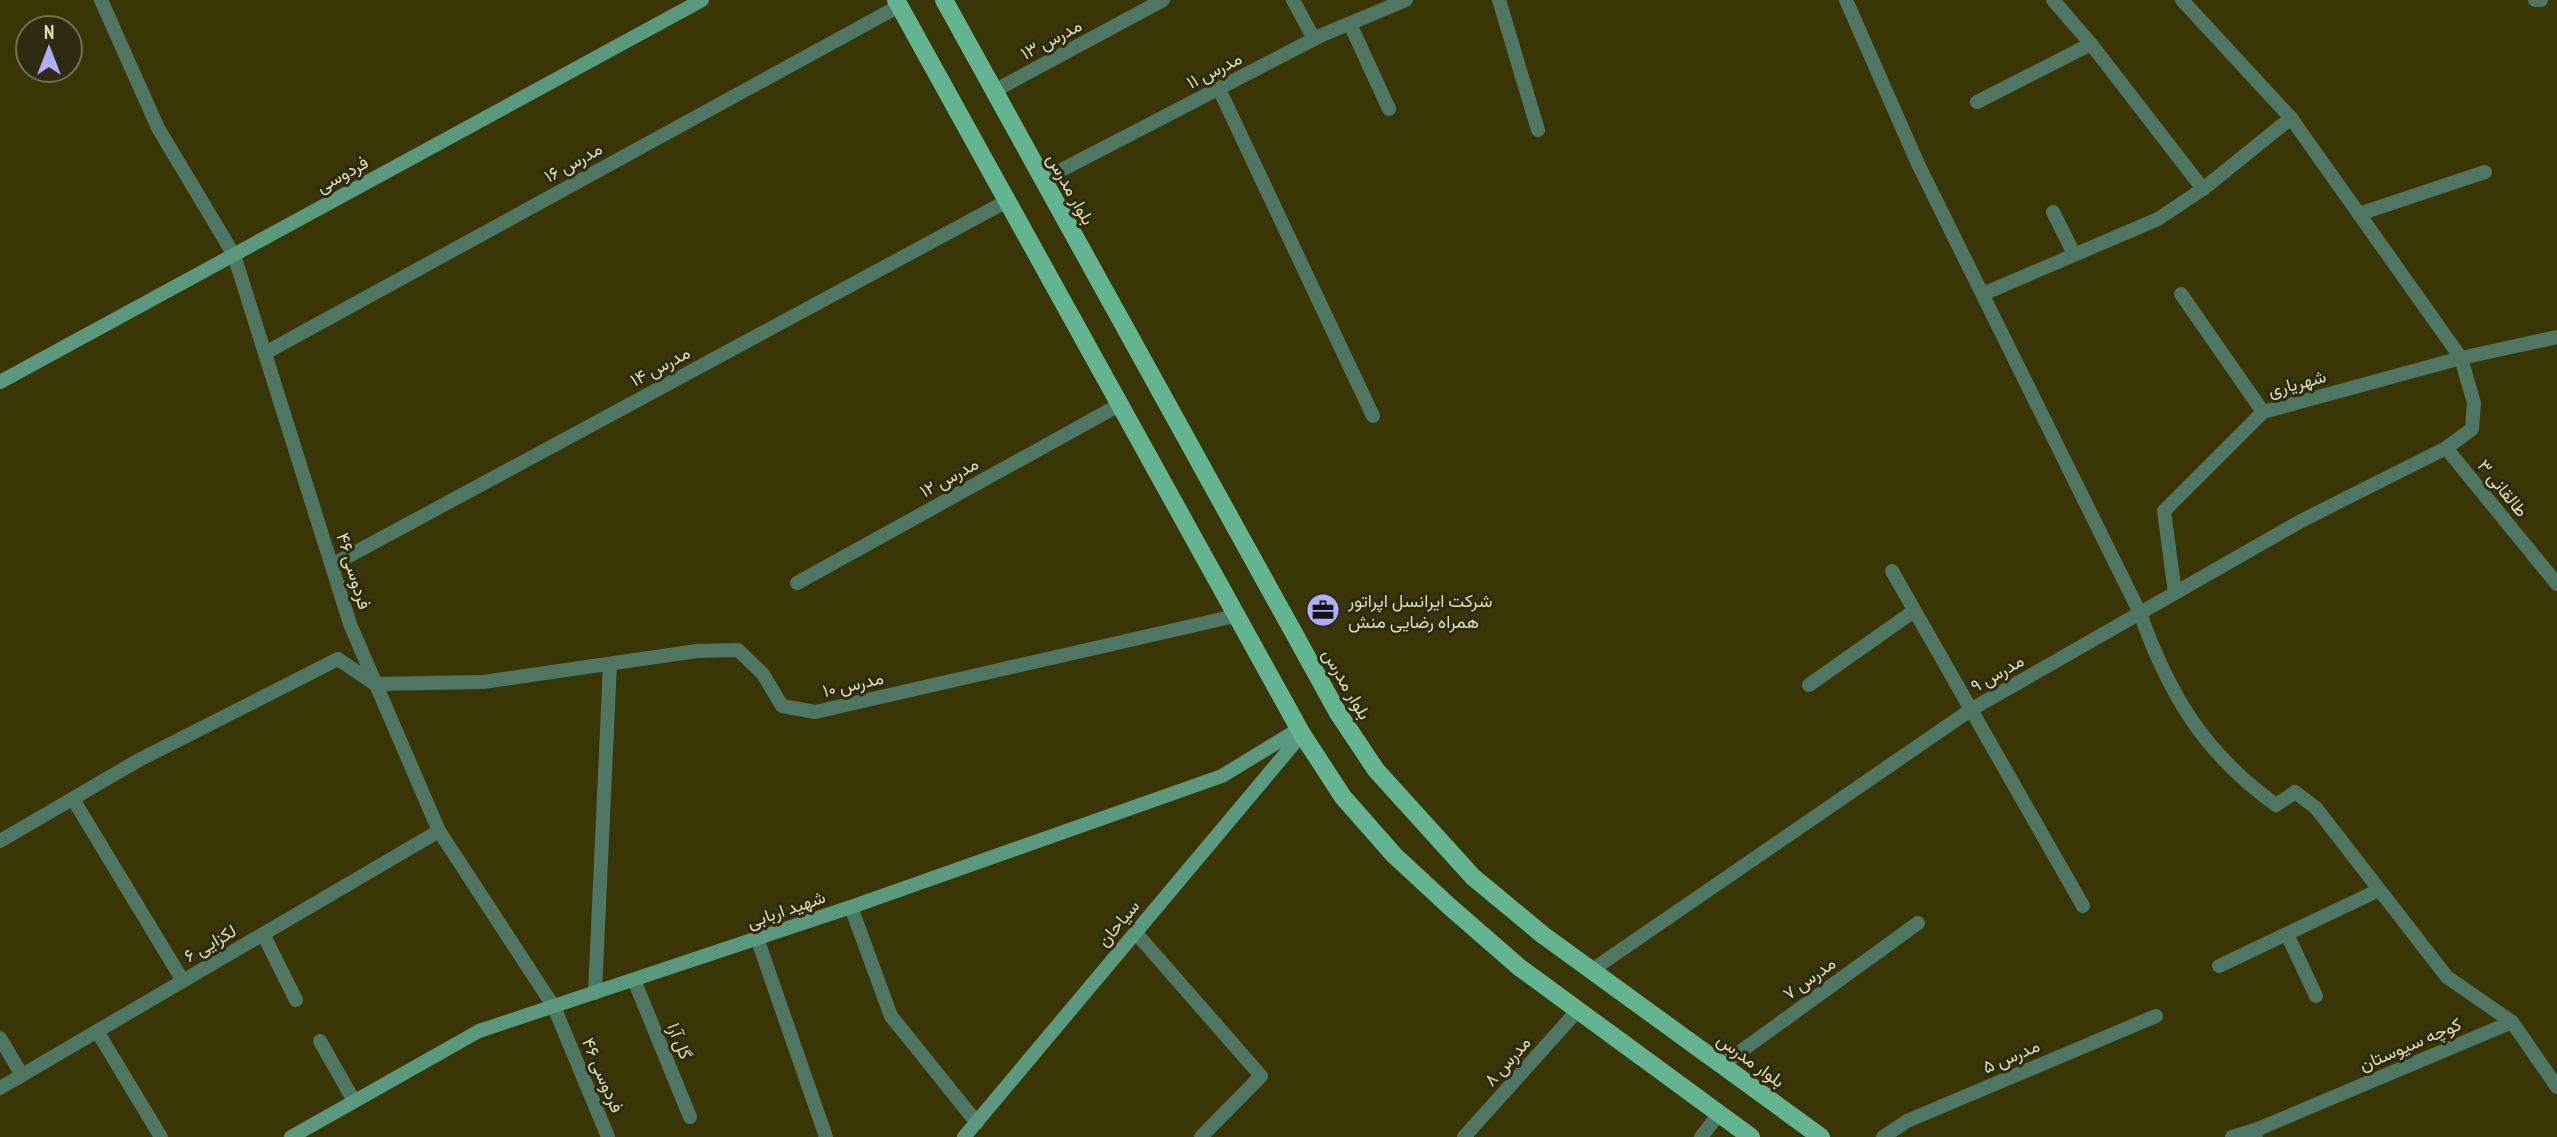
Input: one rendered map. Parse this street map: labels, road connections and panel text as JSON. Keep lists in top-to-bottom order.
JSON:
{
  "streets": {
    "main road": ["بلوار مدرس"],
    "street": [
      "مدرس ۱۳",
      "مدرس ۱۱",
      "مدرس ۱۶",
      "فردوسی",
      "مدرس ۱۴",
      "شهریاری",
      "مدرس ۱۲",
      "طالقانی ۳",
      "فردوسی ۴۶",
      "مدرس ۹",
      "مدرس ۱۰",
      "شهید اربابی",
      "سیاحان",
      "لکزایی ۶",
      "مدرس ۷",
      "گل آرا",
      "کوچه سیوستان",
      "مدرس ۵",
      "مدرس ۸"
    ]
  },
  "crossings": [
    ["مدرس ۱۳", "بلوار مدرس"],
    ["مدرس ۱۱", "بلوار مدرس"],
    ["مدرس ۱۶", "فردوسی ۴۶"],
    ["فردوسی", "فردوسی ۴۶"],
    ["بلوار مدرس", "مدرس ۹"],
    ["بلوار مدرس", "مدرس ۷"],
    ["مدرس ۱۴", "فردوسی ۴۶"],
    ["شهریاری", "مدرس ۹"],
    ["طالقانی ۳", "مدرس ۹"],
    ["فردوسی ۴۶", "مدرس ۱۰"],
    ["فردوسی ۴۶", "شهید اربابی"],
    ["فردوسی ۴۶", "لکزایی ۶"],
    ["شهید اربابی", "سیاحان"],
    ["شهید اربابی", "گل آرا"]
  ],
  "places": {
    "office": ["شرکت ایرانسل اپراتور همراه رضایی منش"]
  },
  "north": "top"
}
